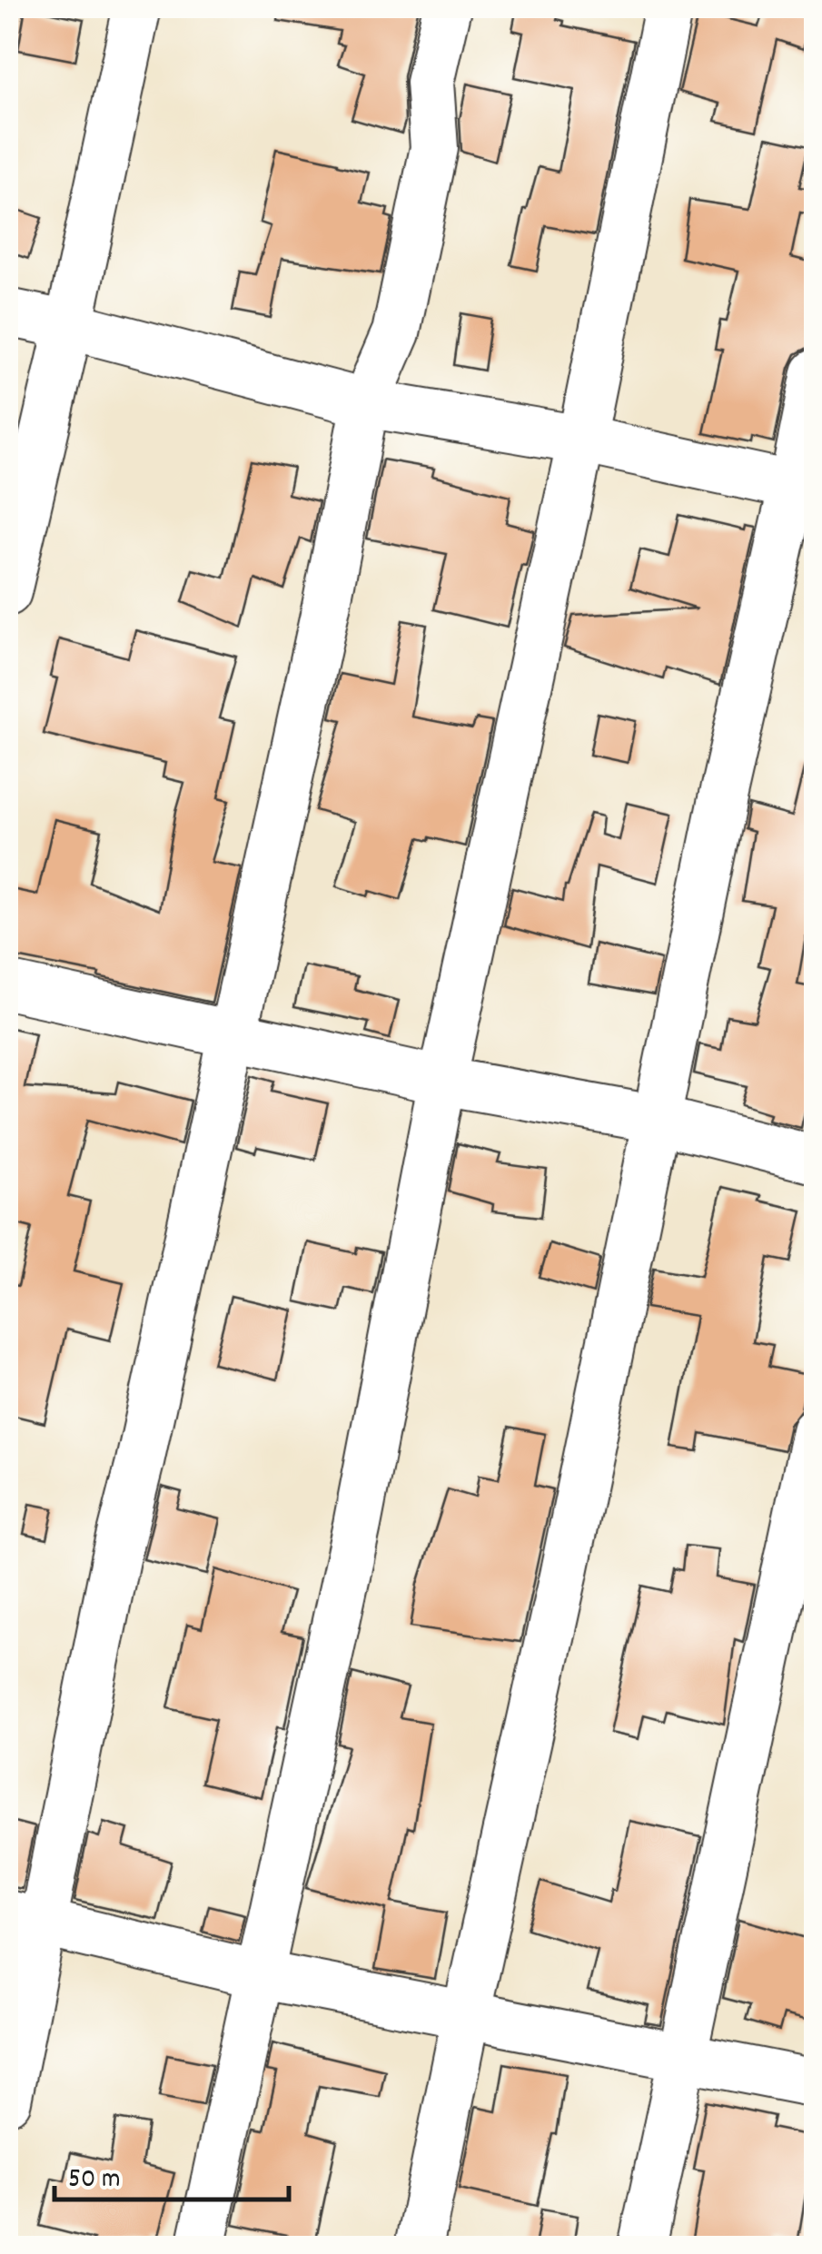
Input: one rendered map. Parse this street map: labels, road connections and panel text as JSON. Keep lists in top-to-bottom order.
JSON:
{
  "scale_bar": "50 m"
}
